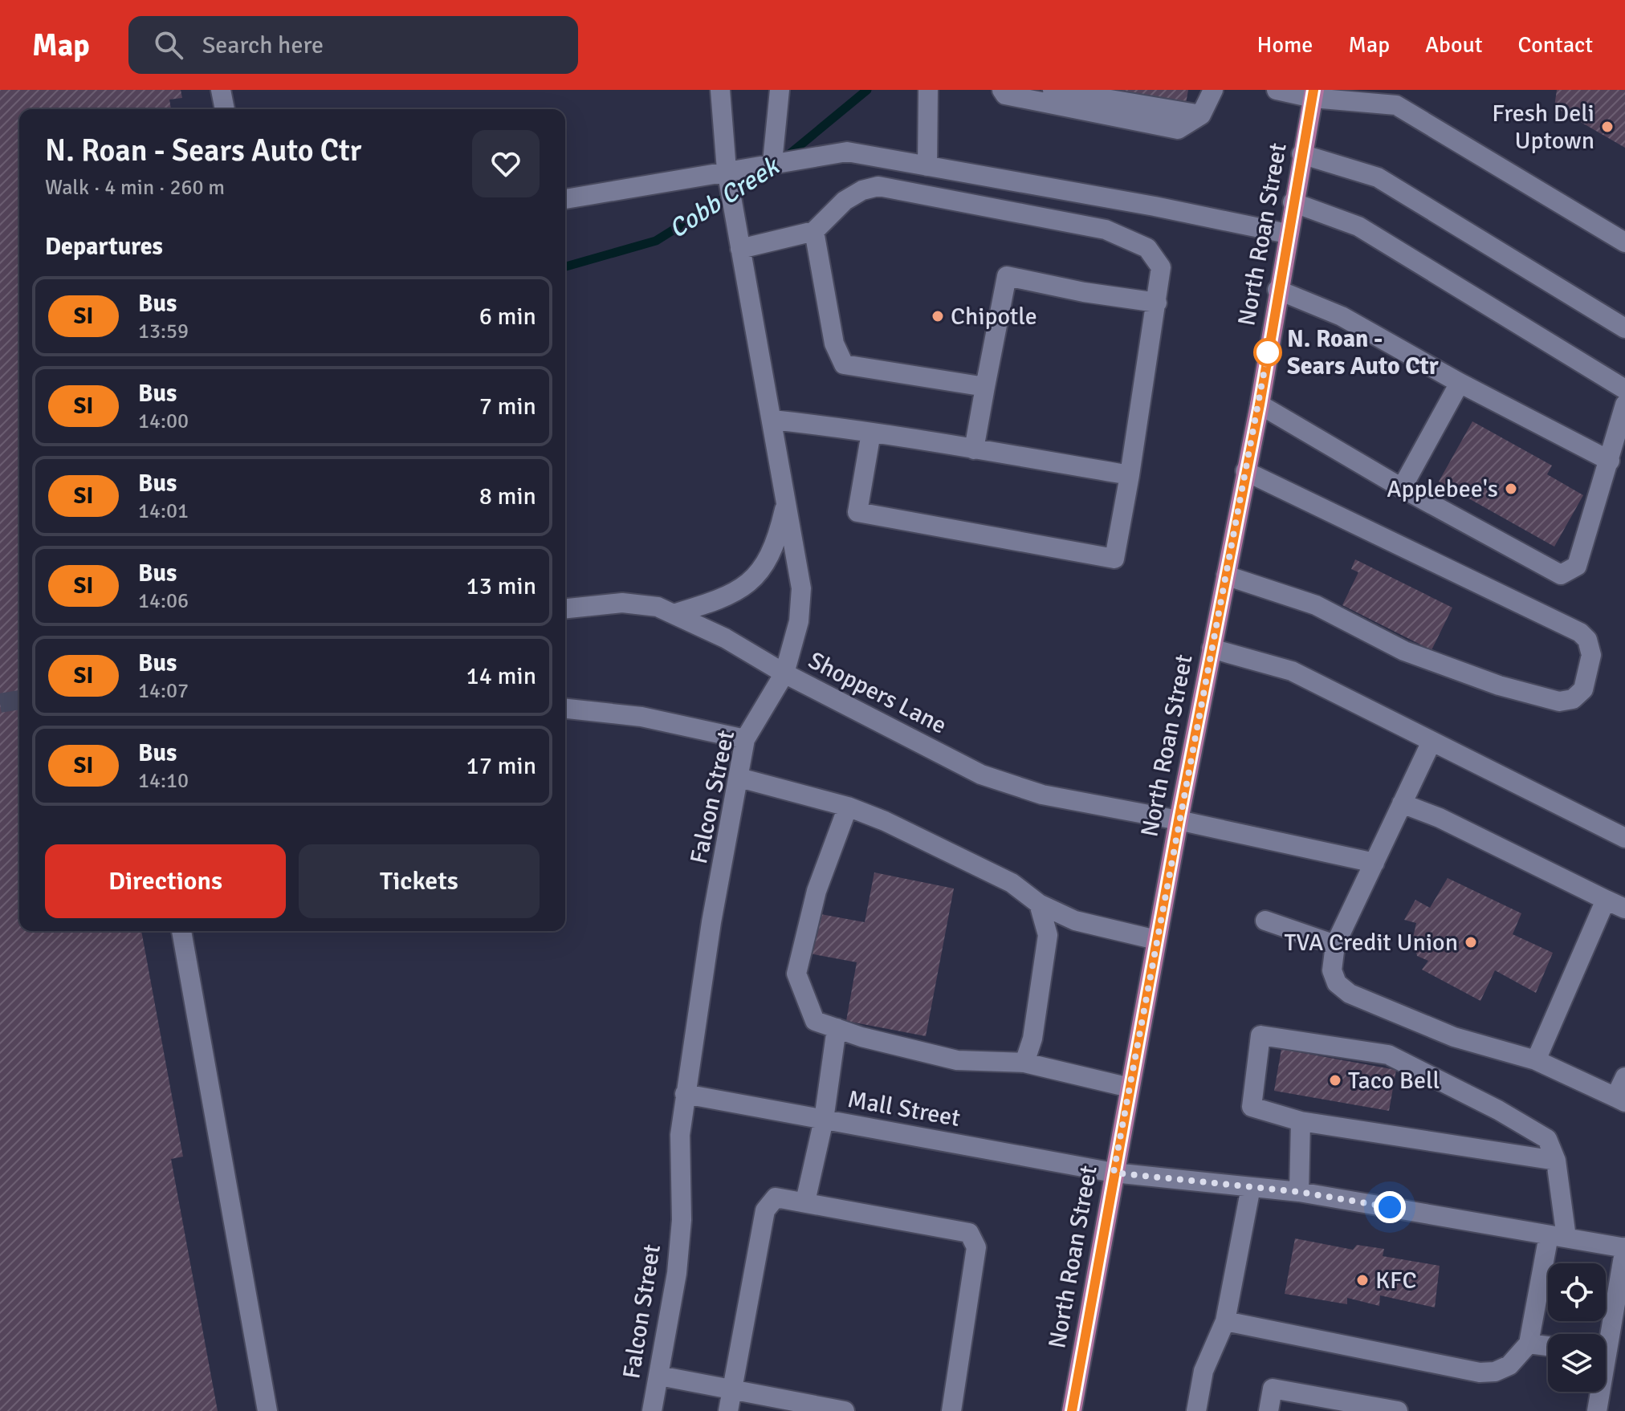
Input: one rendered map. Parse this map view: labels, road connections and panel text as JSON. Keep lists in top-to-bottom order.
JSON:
{
  "streets": {
    "main road": ["North Roan Street"],
    "street": ["Shoppers Lane", "Falcon Street", "Mall Street"]
  },
  "crossings": [
    ["North Roan Street", "Shoppers Lane"],
    ["North Roan Street", "Mall Street"],
    ["Shoppers Lane", "Falcon Street"],
    ["Falcon Street", "Mall Street"]
  ],
  "water": ["Cobb Creek"],
  "places": [
    "Fresh Deli Uptown",
    "Chipotle",
    "N. Roan - Sears Auto Ctr",
    "Applebee's",
    "TVA Credit Union",
    "Taco Bell",
    "KFC"
  ],
  "lines": ["bus line SI"],
  "page": {
    "header": "Map",
    "search": "Search here",
    "nav": [
      "Home",
      "Map",
      "About",
      "Contact"
    ],
    "heading": [
      ["N. Roan - Sears Auto Ctr", "Walk · 4 min · 260 m"],
      "Departures"
    ],
    "list": [
      {
        "mark": "SI",
        "name": "Bus",
        "note": "13:59",
        "value": "6 min"
      },
      {
        "mark": "SI",
        "name": "Bus",
        "note": "14:00",
        "value": "7 min"
      },
      {
        "mark": "SI",
        "name": "Bus",
        "note": "14:01",
        "value": "8 min"
      },
      {
        "mark": "SI",
        "name": "Bus",
        "note": "14:06",
        "value": "13 min"
      },
      {
        "mark": "SI",
        "name": "Bus",
        "note": "14:07",
        "value": "14 min"
      },
      {
        "mark": "SI",
        "name": "Bus",
        "note": "14:10",
        "value": "17 min"
      }
    ],
    "buttons": ["Directions", "Tickets"]
  }
}
